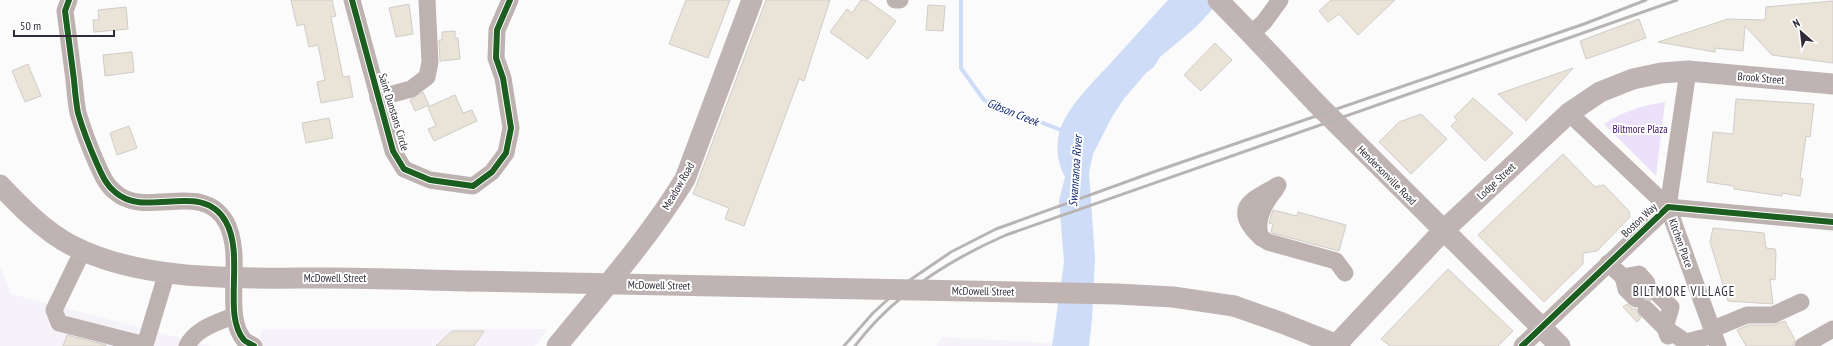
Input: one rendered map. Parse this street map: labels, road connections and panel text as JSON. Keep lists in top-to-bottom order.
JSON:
{
  "streets": {
    "main road": [
      "Brook Street",
      "Hendersonville Road",
      "Lodge Street",
      "Meadow Road",
      "McDowell Street"
    ],
    "street": ["Saint Dunstans Circle", "Boston Way", "Kitchen Place"]
  },
  "crossings": [
    ["Brook Street", "Lodge Street"],
    ["Hendersonville Road", "Lodge Street"],
    ["Hendersonville Road", "Boston Way"],
    ["Lodge Street", "McDowell Street"],
    ["Boston Way", "Kitchen Place"]
  ],
  "districts": ["BILTMORE VILLAGE"],
  "water": ["Gibson Creek", "Swannanoa River"],
  "parks": ["Biltmore Plaza"],
  "scale_bar": "50 m",
  "north": "top left"
}
